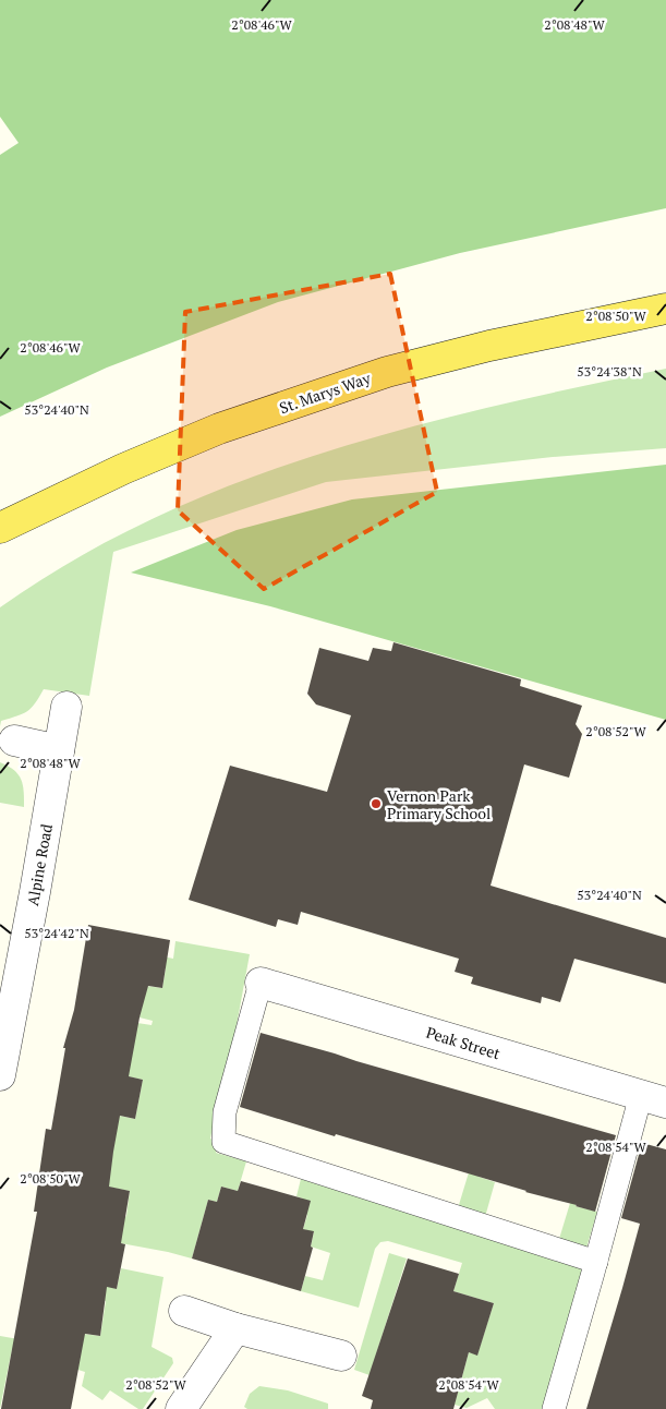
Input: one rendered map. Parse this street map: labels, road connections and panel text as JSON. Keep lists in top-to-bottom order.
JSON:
{
  "streets": {
    "main road": ["St. Marys Way"],
    "street": ["Alpine Road", "Peak Street"]
  },
  "places": ["Vernon Park Primary School"],
  "coordinates": [
    "2°08'46\"W",
    "2°08'48\"W",
    "2°08'50\"W",
    "53°24'38\"N",
    "53°24'40\"N",
    "2°08'52\"W",
    "53°24'42\"N",
    "2°08'54\"W"
  ]
}
